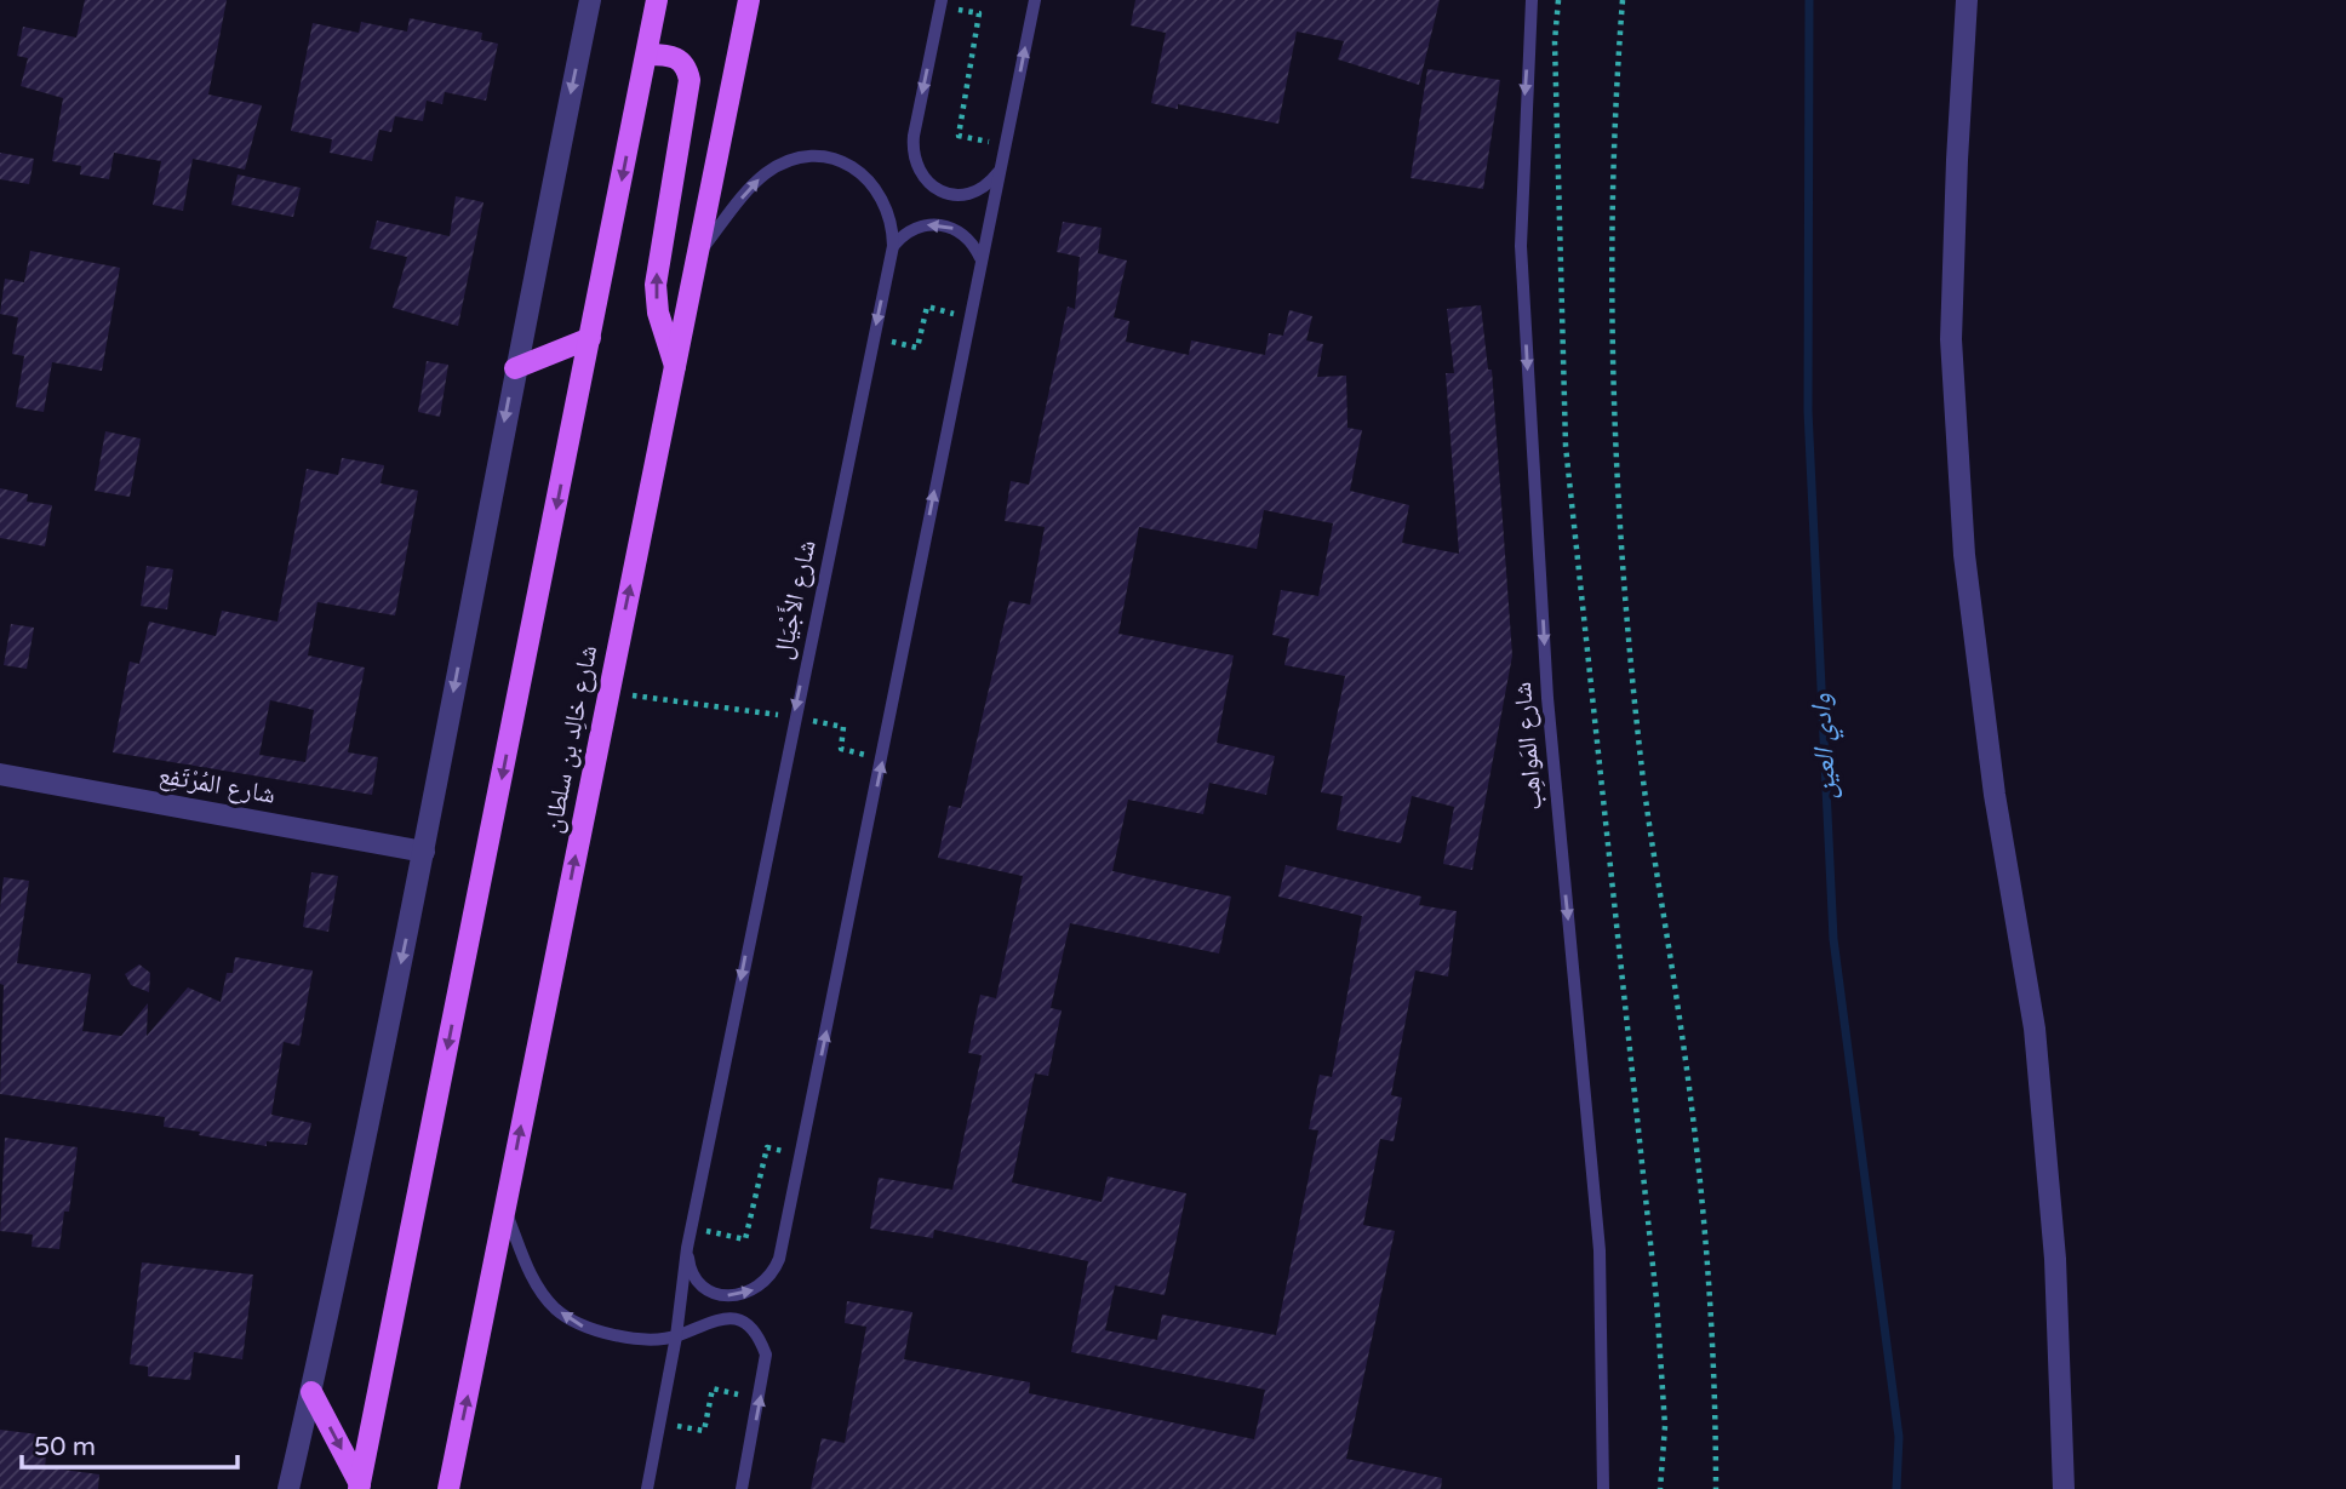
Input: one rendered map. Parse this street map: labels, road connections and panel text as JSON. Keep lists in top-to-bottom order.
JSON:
{
  "streets": {
    "main road": ["شارع خالِد بن سلطان"],
    "street": ["شارع المُرْتَفِع"],
    "lane": ["شارع الأَجْيَال", "شارع المَواهِب"]
  },
  "crossings": [
    ["شارع الأَجْيَال", "شارع خالِد بن سلطان"]
  ],
  "one_way": ["شارع المَواهِب"],
  "water": ["وادي العين"],
  "scale_bar": "50 m"
}
